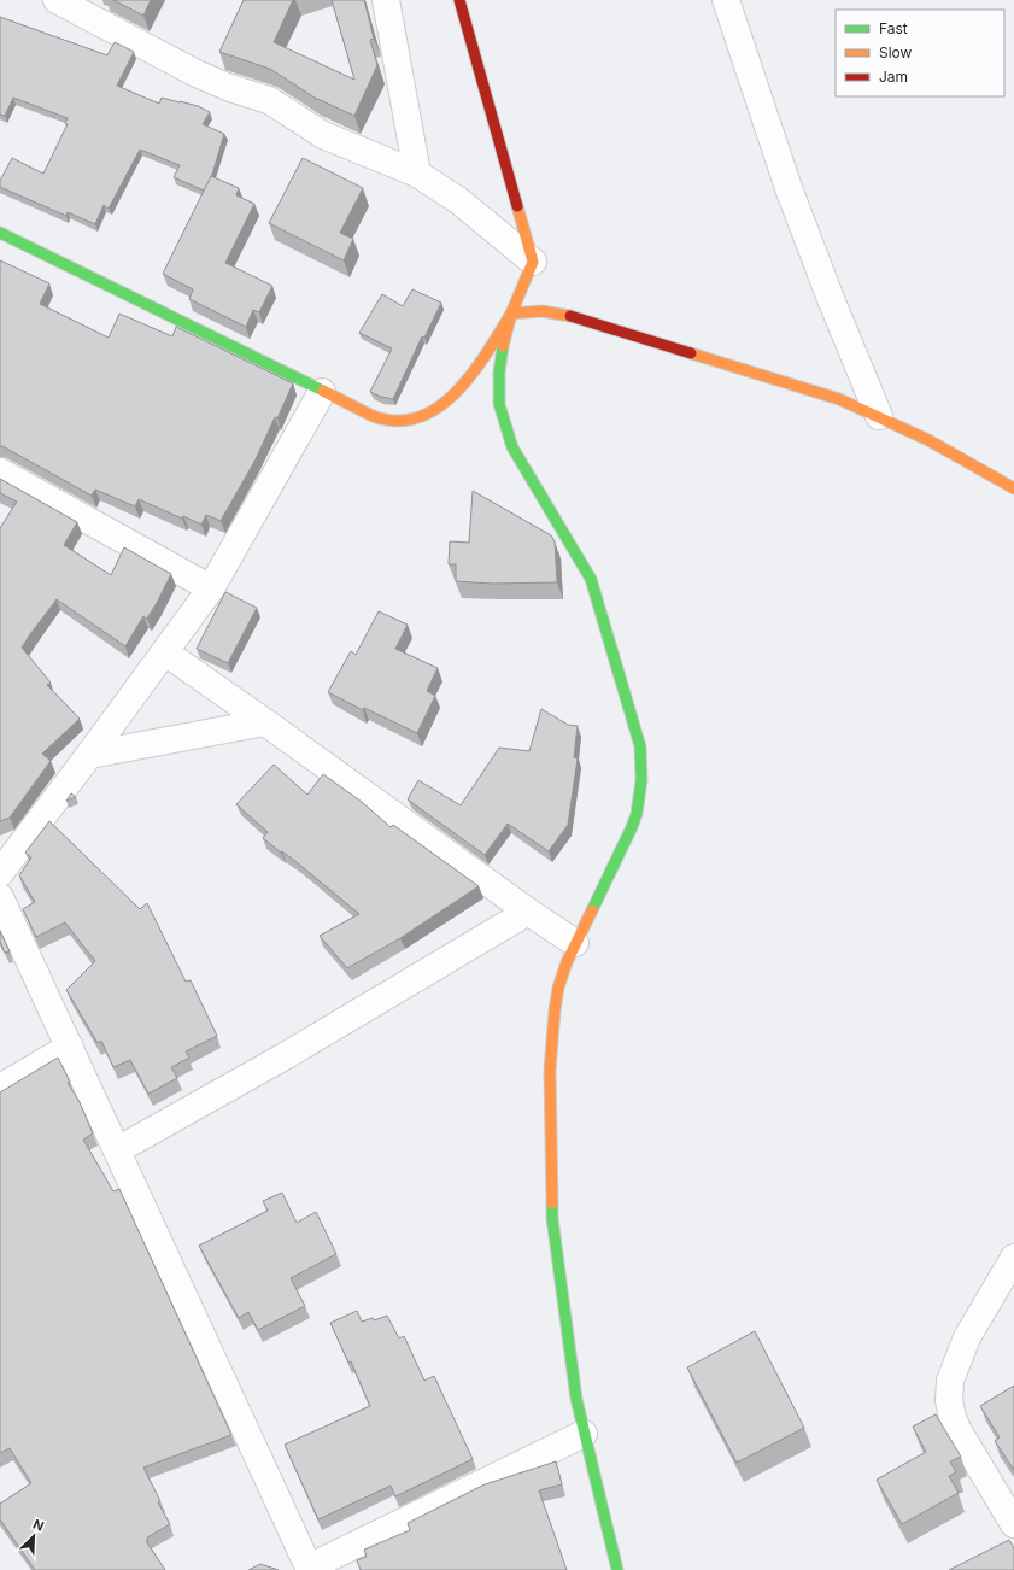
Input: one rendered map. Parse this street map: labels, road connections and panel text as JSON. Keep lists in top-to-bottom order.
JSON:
{
  "legend": ["Fast", "Slow", "Jam"],
  "north": "top right"
}
